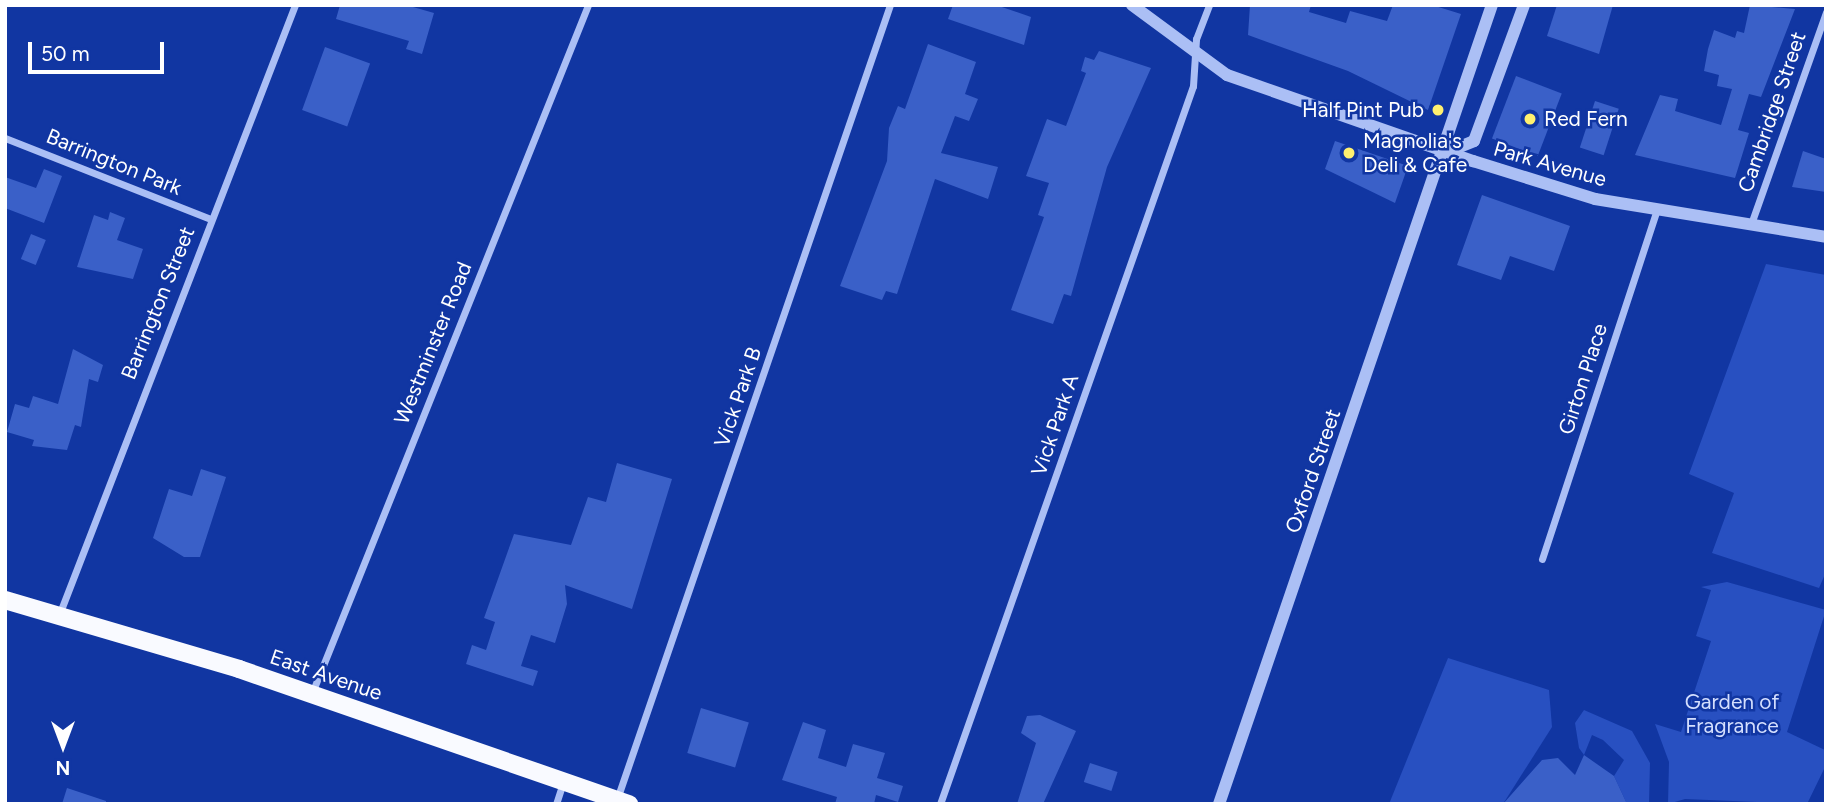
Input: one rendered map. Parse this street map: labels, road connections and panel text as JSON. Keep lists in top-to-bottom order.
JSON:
{
  "streets": {
    "main road": ["East Avenue"],
    "street": [
      "Cambridge Street",
      "Barrington Park",
      "Park Avenue",
      "Barrington Street",
      "Westminster Road",
      "Girton Place",
      "Vick Park B",
      "Vick Park A",
      "Oxford Street"
    ]
  },
  "crossings": [
    ["Cambridge Street", "Park Avenue"],
    ["Barrington Park", "Barrington Street"],
    ["Park Avenue", "Girton Place"],
    ["Park Avenue", "Vick Park A"],
    ["Park Avenue", "Oxford Street"],
    ["Barrington Street", "East Avenue"],
    ["Westminster Road", "East Avenue"],
    ["Vick Park B", "East Avenue"]
  ],
  "parks": ["Garden of Fragrance"],
  "places": ["Half Pint Pub", "Red Fern", "Magnolia's Deli & Cafe"],
  "scale_bar": "50 m",
  "north": "bottom"
}
